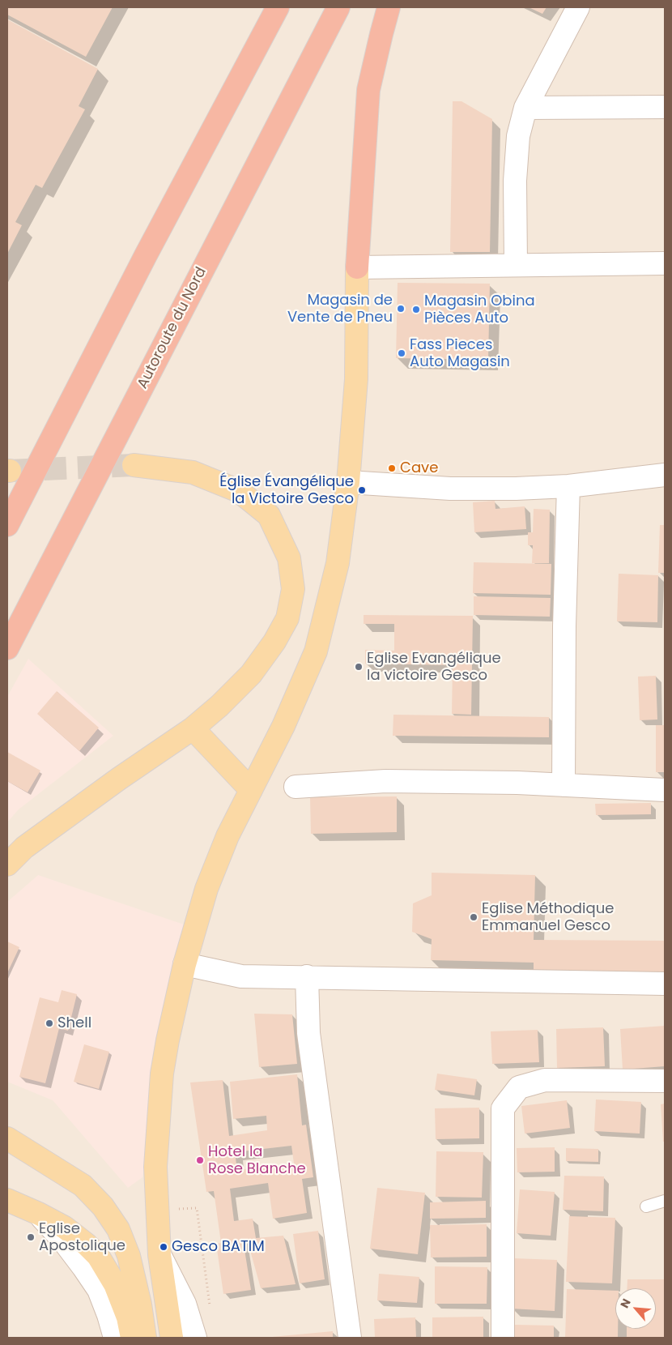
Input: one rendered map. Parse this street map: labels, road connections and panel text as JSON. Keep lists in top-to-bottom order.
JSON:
{
  "streets": {
    "highway": ["Autoroute du Nord"]
  },
  "places": [
    "Magasin de Vente de Pneu",
    "Magasin Obina Pièces Auto",
    "Fass Pieces Auto Magasin",
    "Cave",
    "Église Évangélique la Victoire Gesco",
    "Eglise Evangélique la victoire Gesco",
    "Eglise Méthodique Emmanuel Gesco",
    "Shell",
    "Hotel la Rose Blanche",
    "Eglise Apostolique",
    "Gesco BATIM"
  ],
  "north": "top left"
}
